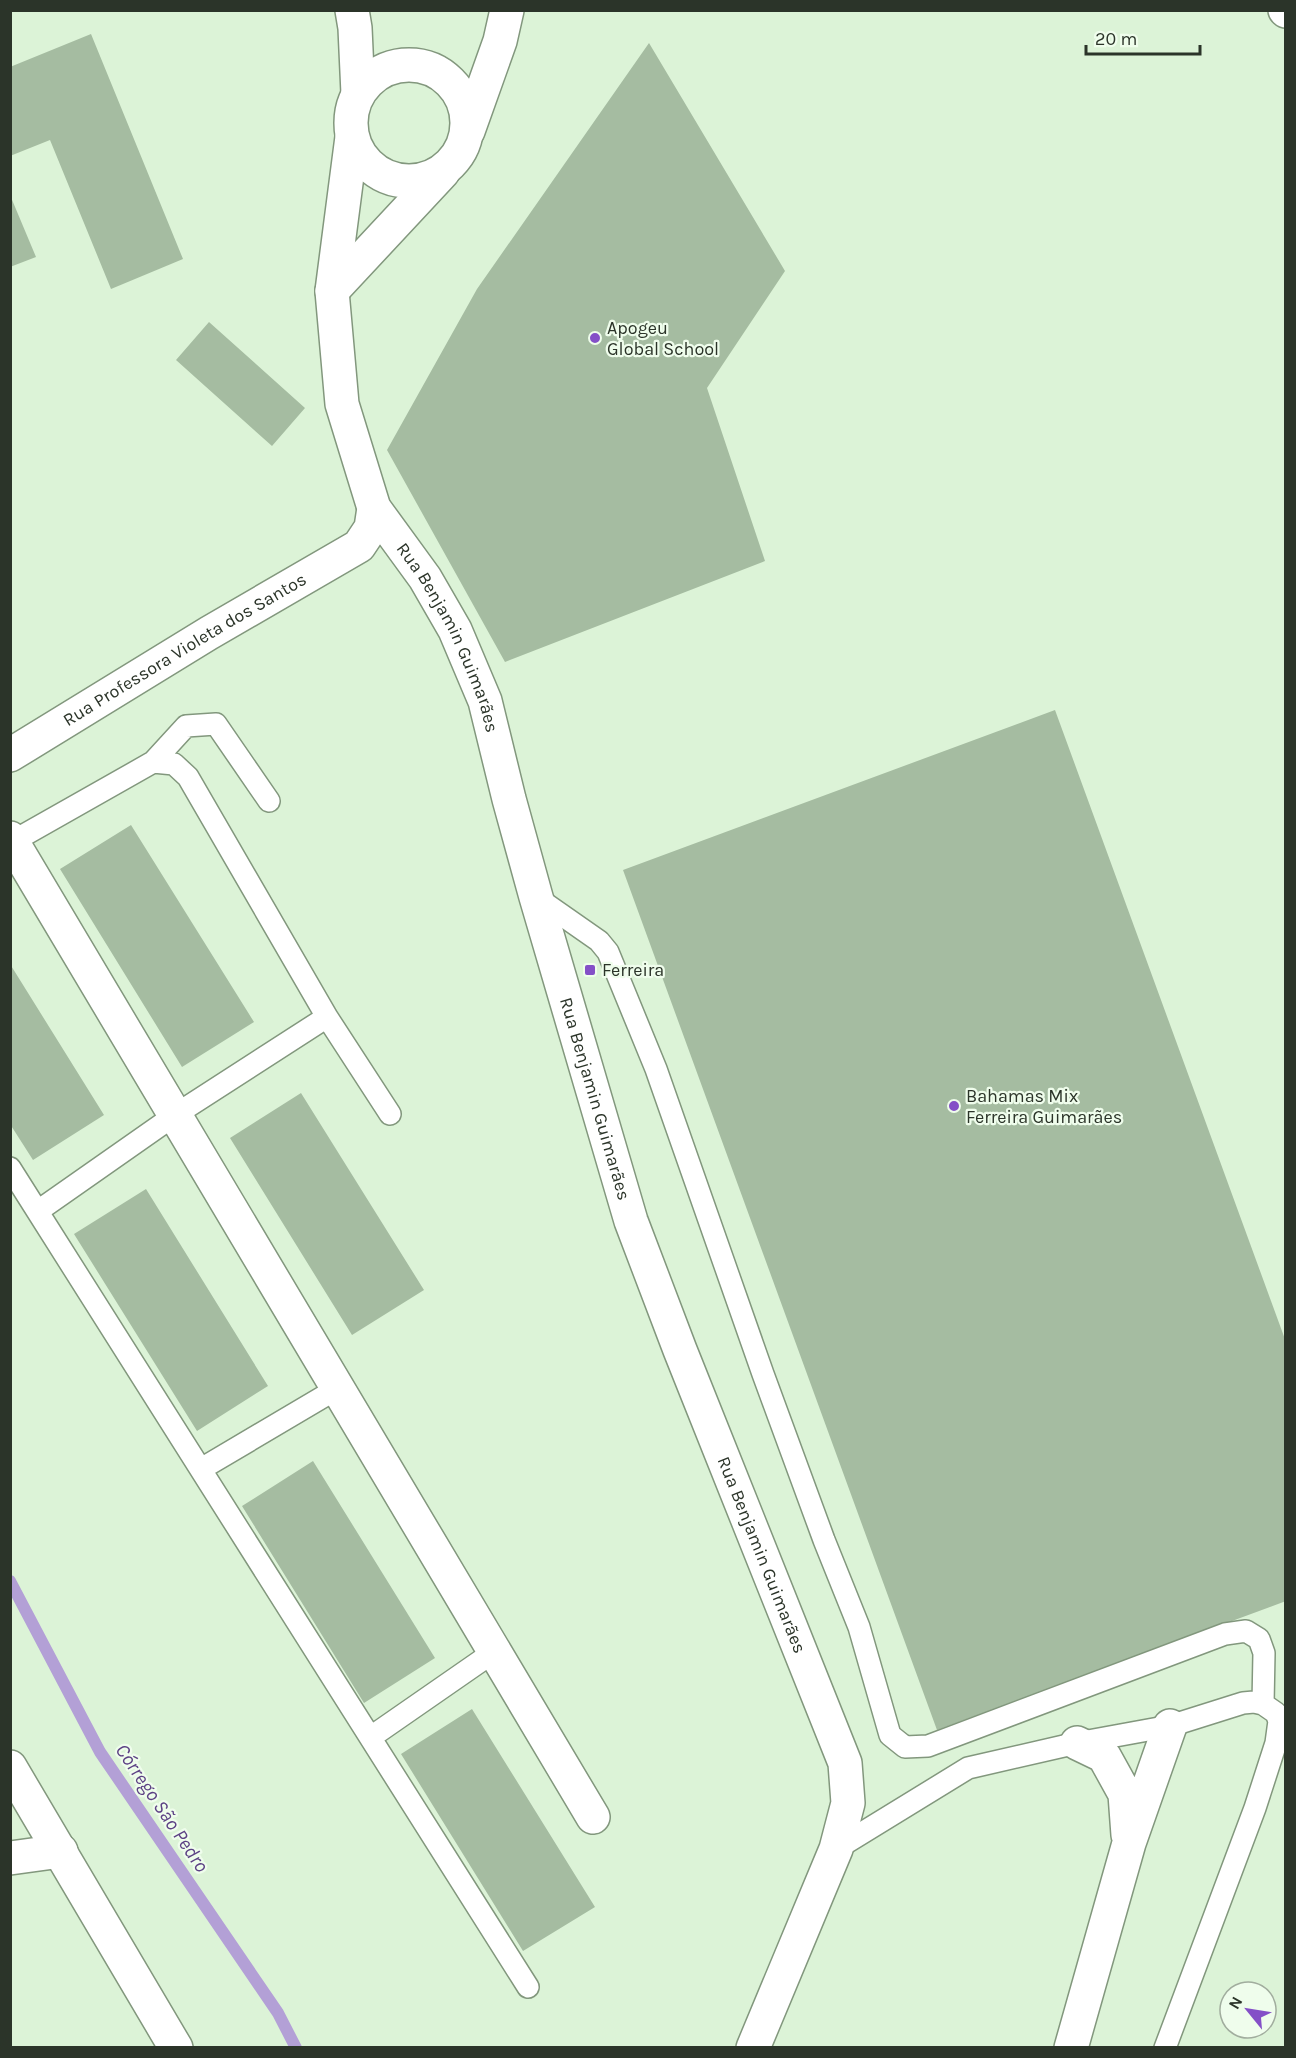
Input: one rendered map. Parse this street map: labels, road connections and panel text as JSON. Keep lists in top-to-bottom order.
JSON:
{
  "streets": {
    "street": ["Rua Benjamin Guimarães", "Rua Professora Violeta dos Santos"]
  },
  "water": ["Córrego São Pedro"],
  "places": {
    "other": ["Apogeu Global School", "Bahamas Mix Ferreira Guimarães"],
    "transit": ["Ferreira"]
  },
  "scale_bar": "20 m",
  "north": "top left"
}
